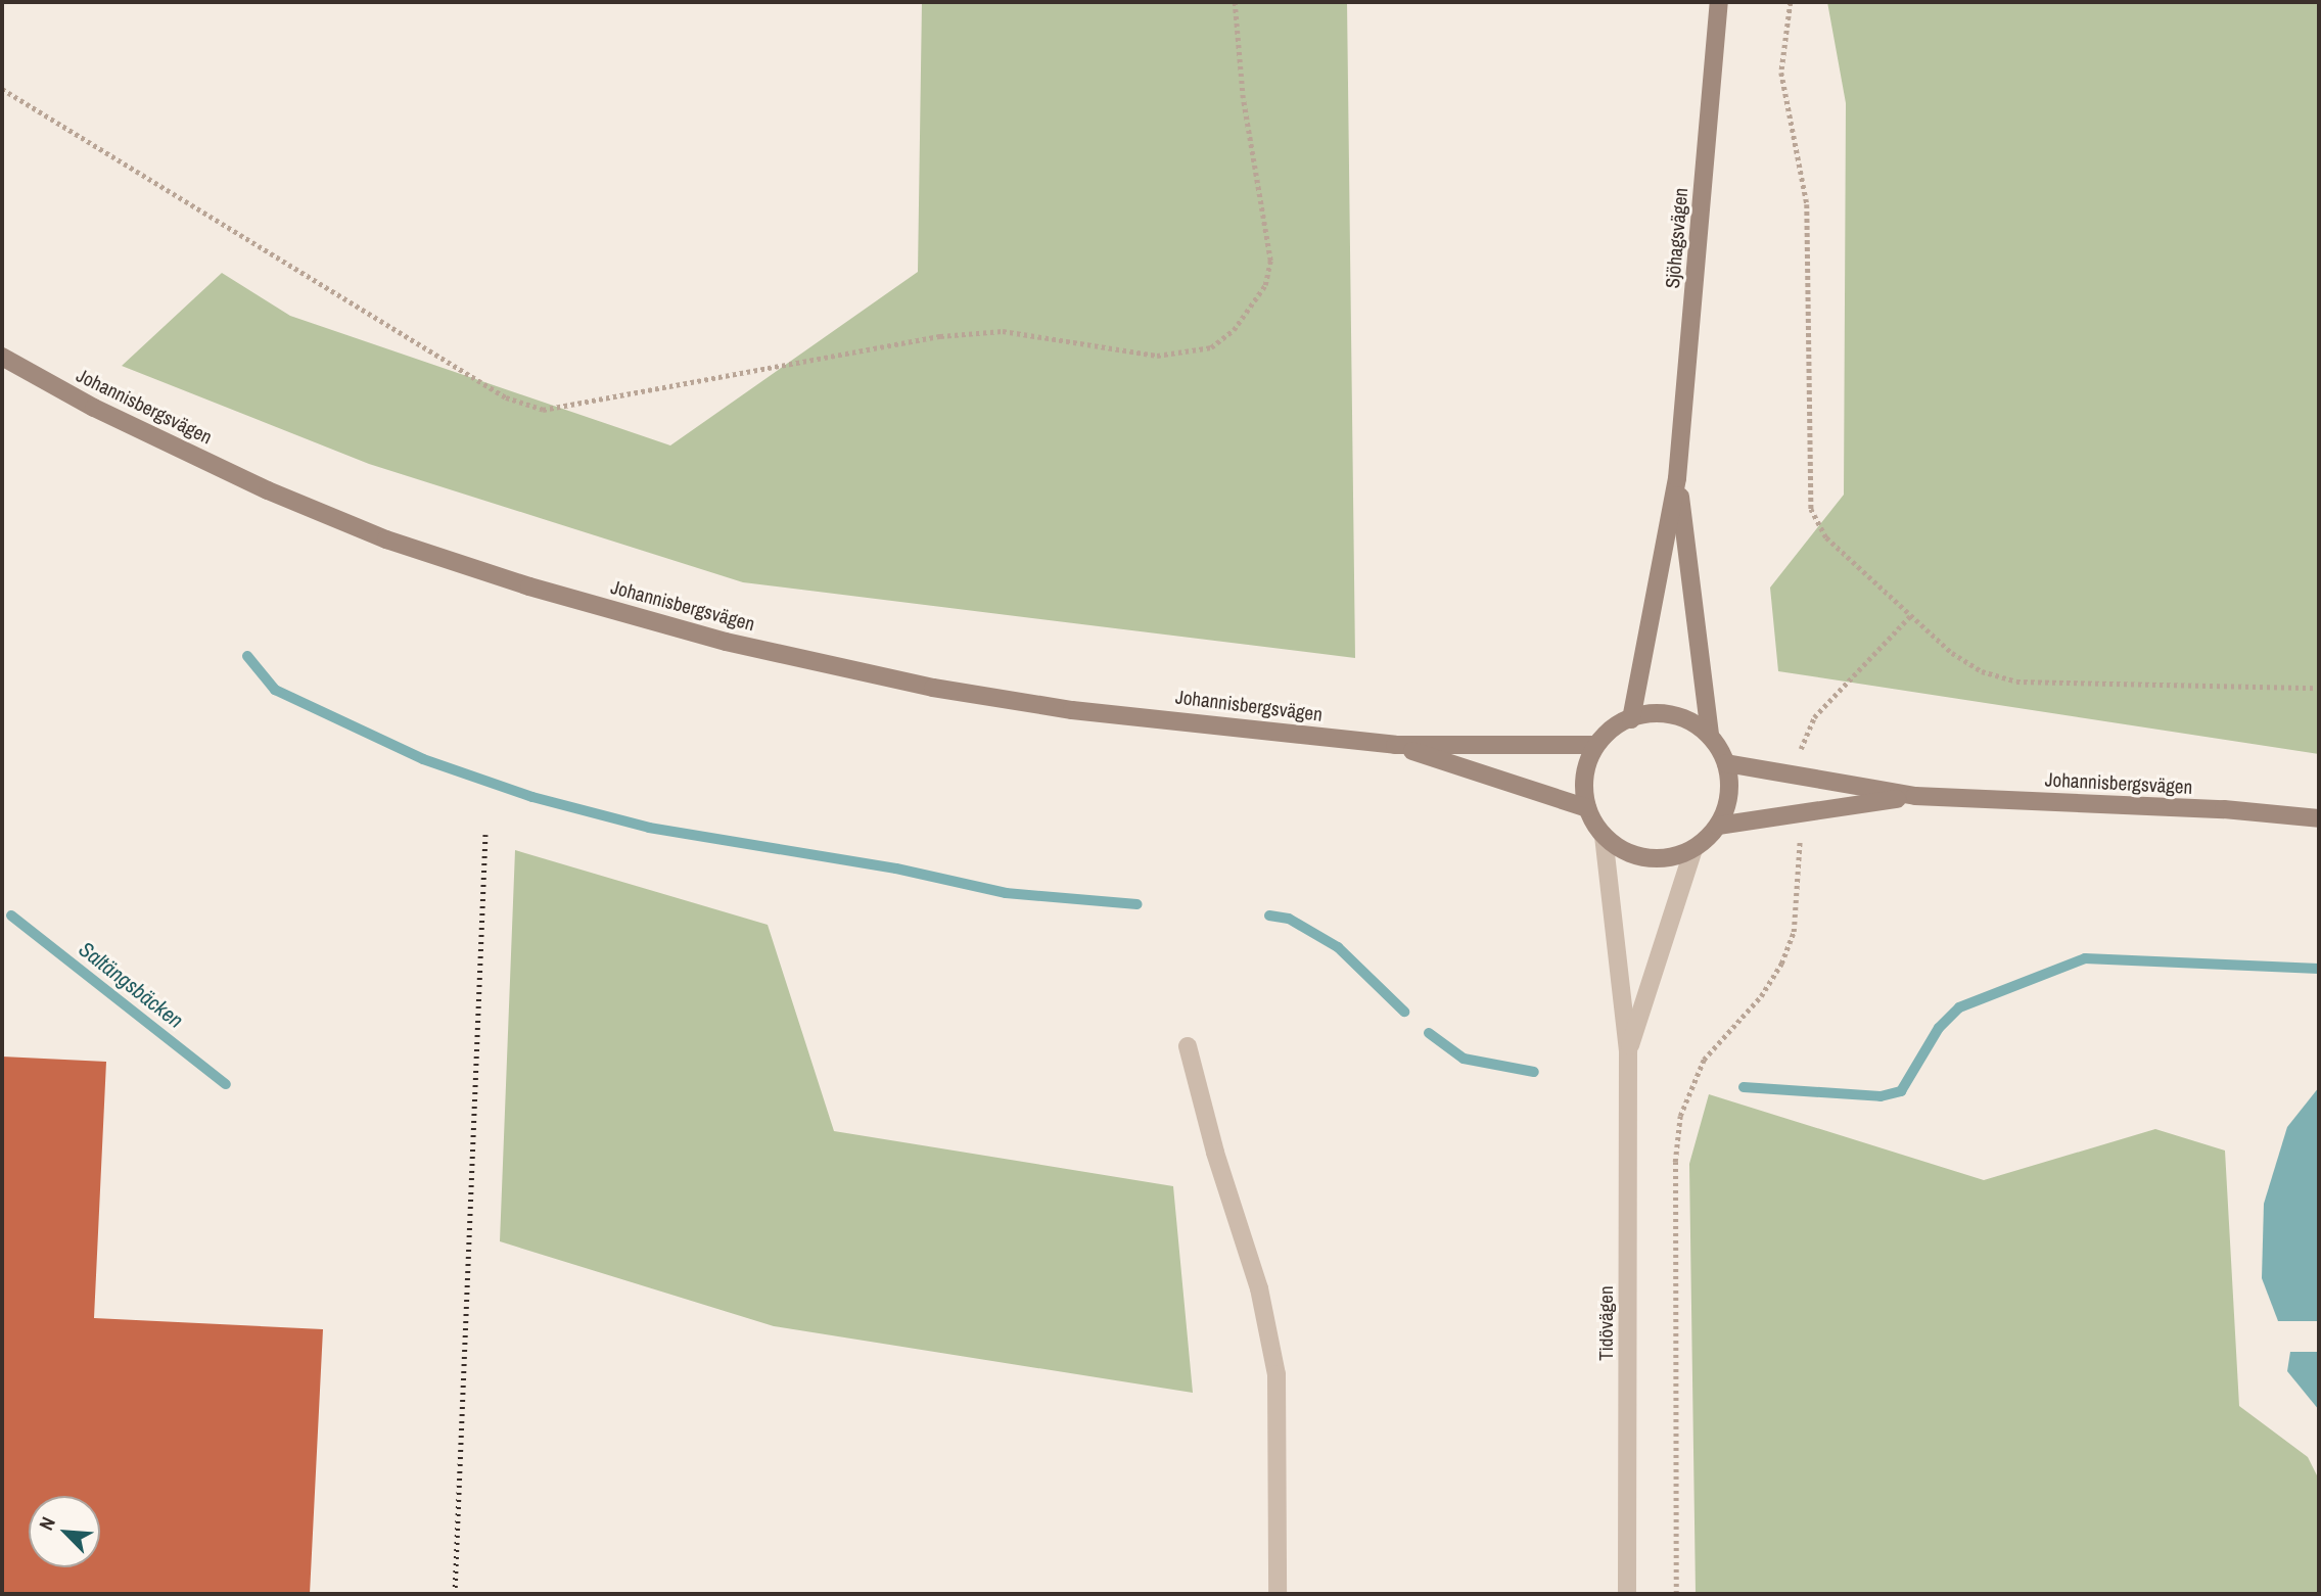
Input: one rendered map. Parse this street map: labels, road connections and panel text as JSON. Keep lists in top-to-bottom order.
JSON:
{
  "streets": {
    "main road": ["Sjöhagsvägen", "Johannisbergsvägen"],
    "street": ["Tidövägen"]
  },
  "crossings": [
    ["Sjöhagsvägen", "Johannisbergsvägen"],
    ["Sjöhagsvägen", "Tidövägen"],
    ["Johannisbergsvägen", "Tidövägen"]
  ],
  "water": ["Saltängsbäcken"],
  "north": "top left"
}
